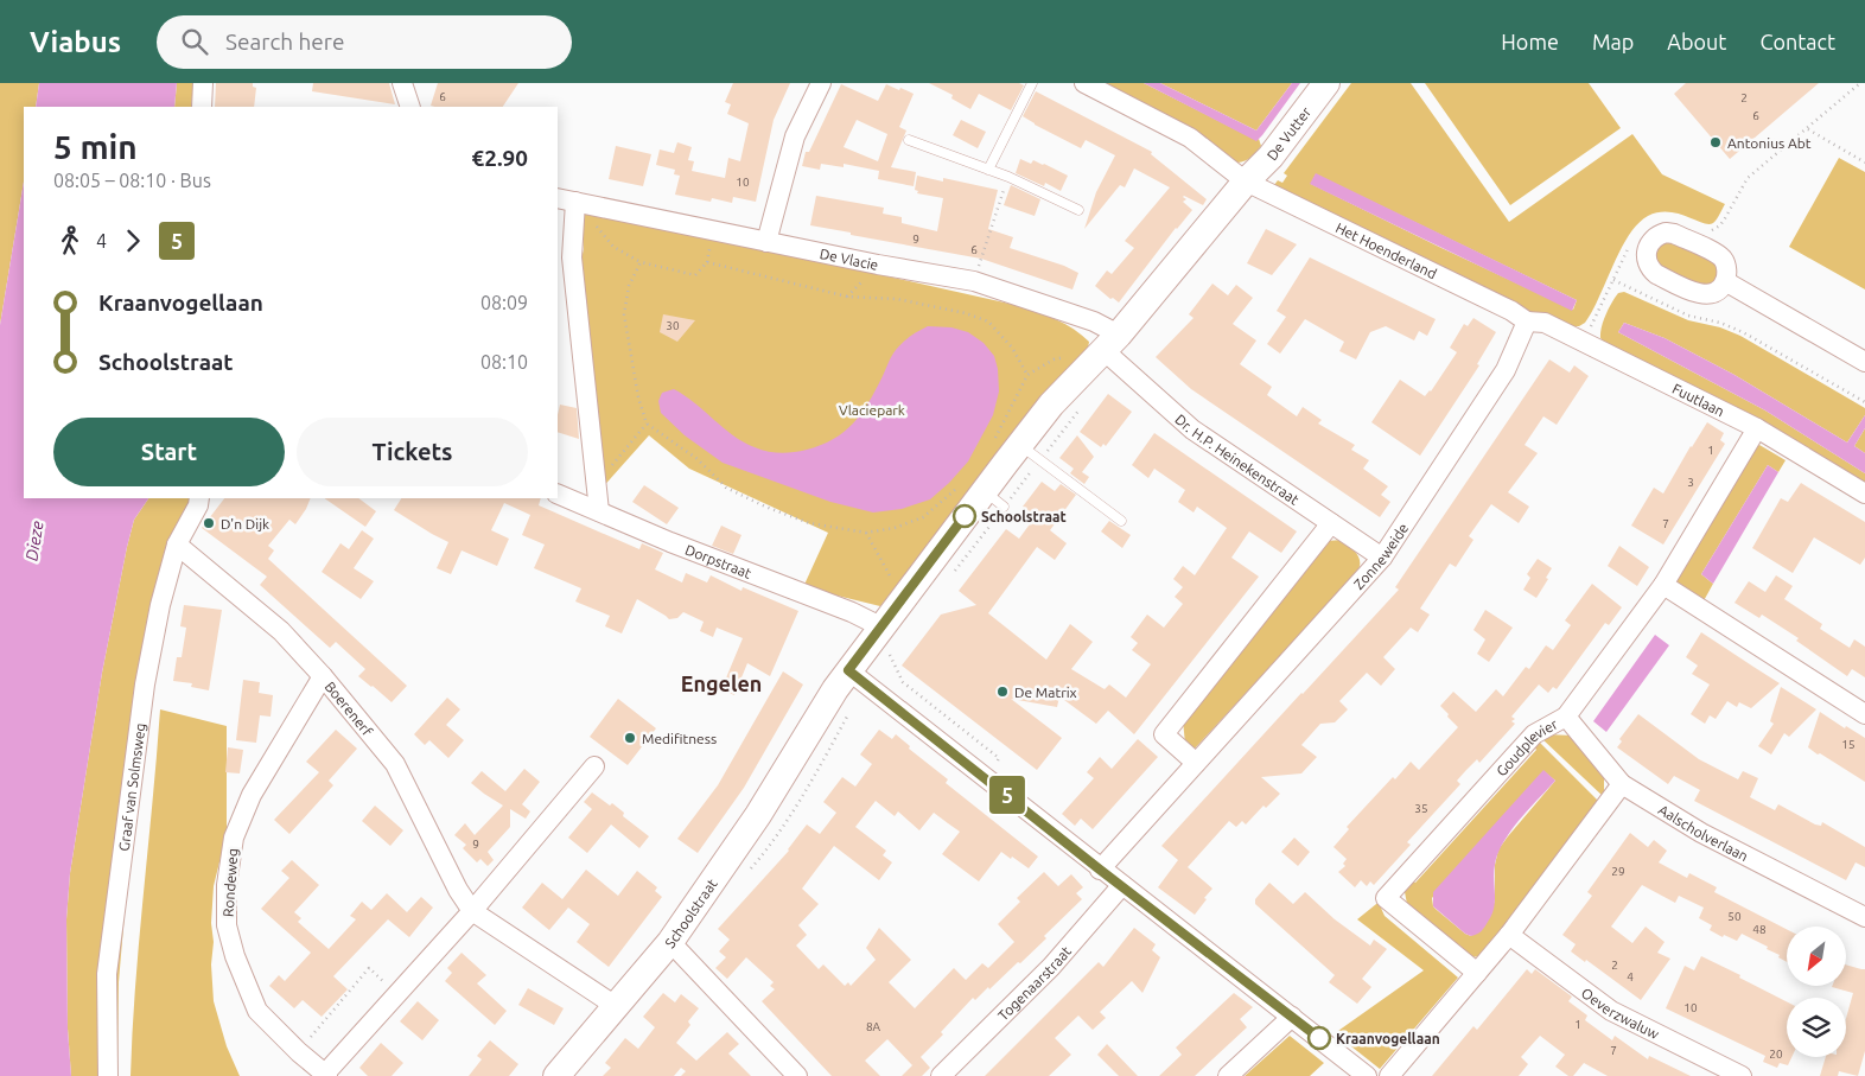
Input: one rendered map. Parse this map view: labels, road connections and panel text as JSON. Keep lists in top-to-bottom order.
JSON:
{
  "streets": {
    "street": [
      "De Vutter",
      "Het Hoenderland",
      "De Vlacie",
      "Fuutlaan",
      "Dr. H.P. Heinekenstraat",
      "Zonneweide",
      "Dorpstraat",
      "Boerenerf",
      "Goudplevier",
      "Graaf van Solmsweg",
      "Aalscholverlaan",
      "Rondeweg",
      "Schoolstraat",
      "Togenaarstraat",
      "Oeverzwaluw"
    ]
  },
  "crossings": [
    ["De Vutter", "Het Hoenderland"],
    ["De Vutter", "Schoolstraat"],
    ["Het Hoenderland", "Fuutlaan"],
    ["Het Hoenderland", "Zonneweide"],
    ["Het Hoenderland", "Schoolstraat"],
    ["De Vlacie", "Dr. H.P. Heinekenstraat"],
    ["De Vlacie", "Schoolstraat"],
    ["Fuutlaan", "Zonneweide"],
    ["Fuutlaan", "Goudplevier"],
    ["Dr. H.P. Heinekenstraat", "Zonneweide"],
    ["Dr. H.P. Heinekenstraat", "Schoolstraat"],
    ["Dorpstraat", "Schoolstraat"],
    ["Boerenerf", "Graaf van Solmsweg"],
    ["Boerenerf", "Rondeweg"],
    ["Boerenerf", "Schoolstraat"],
    ["Goudplevier", "Aalscholverlaan"]
  ],
  "districts": ["Engelen"],
  "water": ["Dieze"],
  "parks": ["Vlaciepark"],
  "places": [
    "Antonius Abt",
    "Schoolstraat",
    "D'n Dijk",
    "De Matrix",
    "Medifitness",
    "Kraanvogellaan"
  ],
  "lines": ["bus line 5"],
  "house_numbers": [
    "6",
    "2",
    "6",
    "10",
    "9",
    "6",
    "30",
    "1",
    "3",
    "7",
    "15",
    "35",
    "9",
    "29",
    "50",
    "48",
    "2",
    "4",
    "10",
    "1",
    "8A",
    "7",
    "20"
  ],
  "north": "bottom left",
  "page": {
    "header": "Viabus",
    "search": "Search here",
    "nav": [
      "Home",
      "Map",
      "About",
      "Contact"
    ],
    "on_map": "5",
    "heading": ["5 min", "08:05 – 08:10 · Bus", "€2.90"],
    "legs": ["4", "5"],
    "list": [
      {
        "name": "Kraanvogellaan",
        "value": "08:09"
      },
      {
        "name": "Schoolstraat",
        "value": "08:10"
      }
    ],
    "buttons": ["Start", "Tickets"]
  }
}
